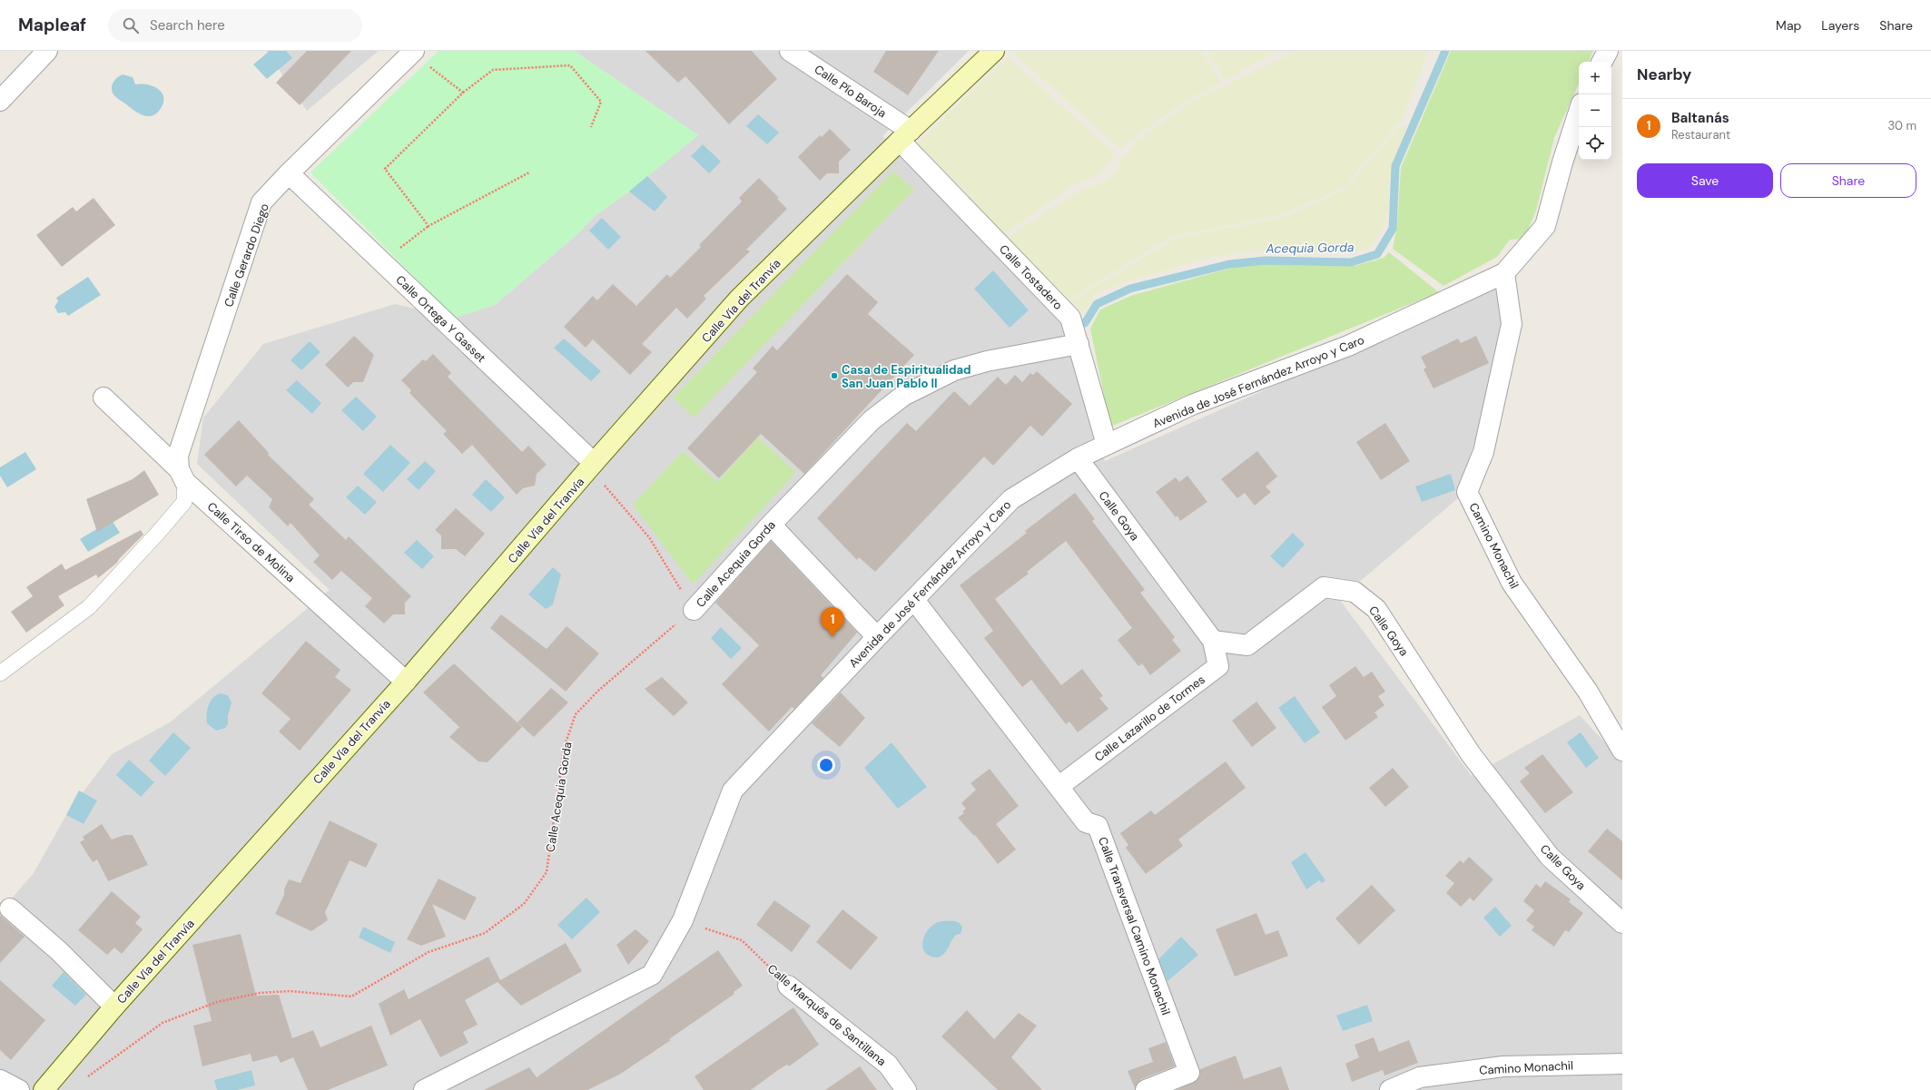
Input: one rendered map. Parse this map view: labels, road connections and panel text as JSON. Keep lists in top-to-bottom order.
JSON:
{
  "streets": {
    "street": [
      "Calle Pío Baroja",
      "Calle Gerardo Diego",
      "Calle Tostadero",
      "Calle Vía del Tranvía",
      "Calle Ortega Y Gasset",
      "Avenida de José Fernández Arroyo y Caro",
      "Calle Goya",
      "Calle Tirso de Molina",
      "Camino Monachil",
      "Calle Acequia Gorda",
      "Calle Lazarillo de Tormes",
      "Calle Transversal Camino Monachil",
      "Calle Marqués de Santillana"
    ]
  },
  "crossings": [
    ["Calle Pío Baroja", "Calle Tostadero"],
    ["Calle Pío Baroja", "Calle Vía del Tranvía"],
    ["Calle Gerardo Diego", "Calle Ortega Y Gasset"],
    ["Calle Gerardo Diego", "Calle Tirso de Molina"],
    ["Calle Tostadero", "Calle Vía del Tranvía"],
    ["Calle Tostadero", "Avenida de José Fernández Arroyo y Caro"],
    ["Calle Tostadero", "Calle Acequia Gorda"],
    ["Calle Vía del Tranvía", "Calle Ortega Y Gasset"],
    ["Calle Vía del Tranvía", "Calle Tirso de Molina"],
    ["Avenida de José Fernández Arroyo y Caro", "Calle Goya"],
    ["Avenida de José Fernández Arroyo y Caro", "Camino Monachil"],
    ["Avenida de José Fernández Arroyo y Caro", "Calle Transversal Camino Monachil"],
    ["Avenida de José Fernández Arroyo y Caro", "Calle Marqués de Santillana"],
    ["Calle Goya", "Calle Lazarillo de Tormes"],
    ["Calle Lazarillo de Tormes", "Calle Transversal Camino Monachil"]
  ],
  "water": ["Acequia Gorda"],
  "places": ["Casa de Espiritualidad San Juan Pablo II"],
  "page": {
    "header": "Mapleaf",
    "search": "Search here",
    "nav": ["Map", "Layers", "Share"],
    "heading": "Nearby",
    "map_buttons": ["+", "−"],
    "list": [
      {
        "mark": "1",
        "name": "Baltanás",
        "note": "Restaurant",
        "value": "30 m"
      }
    ],
    "buttons": ["Save", "Share"],
    "pins": "1"
  }
}
